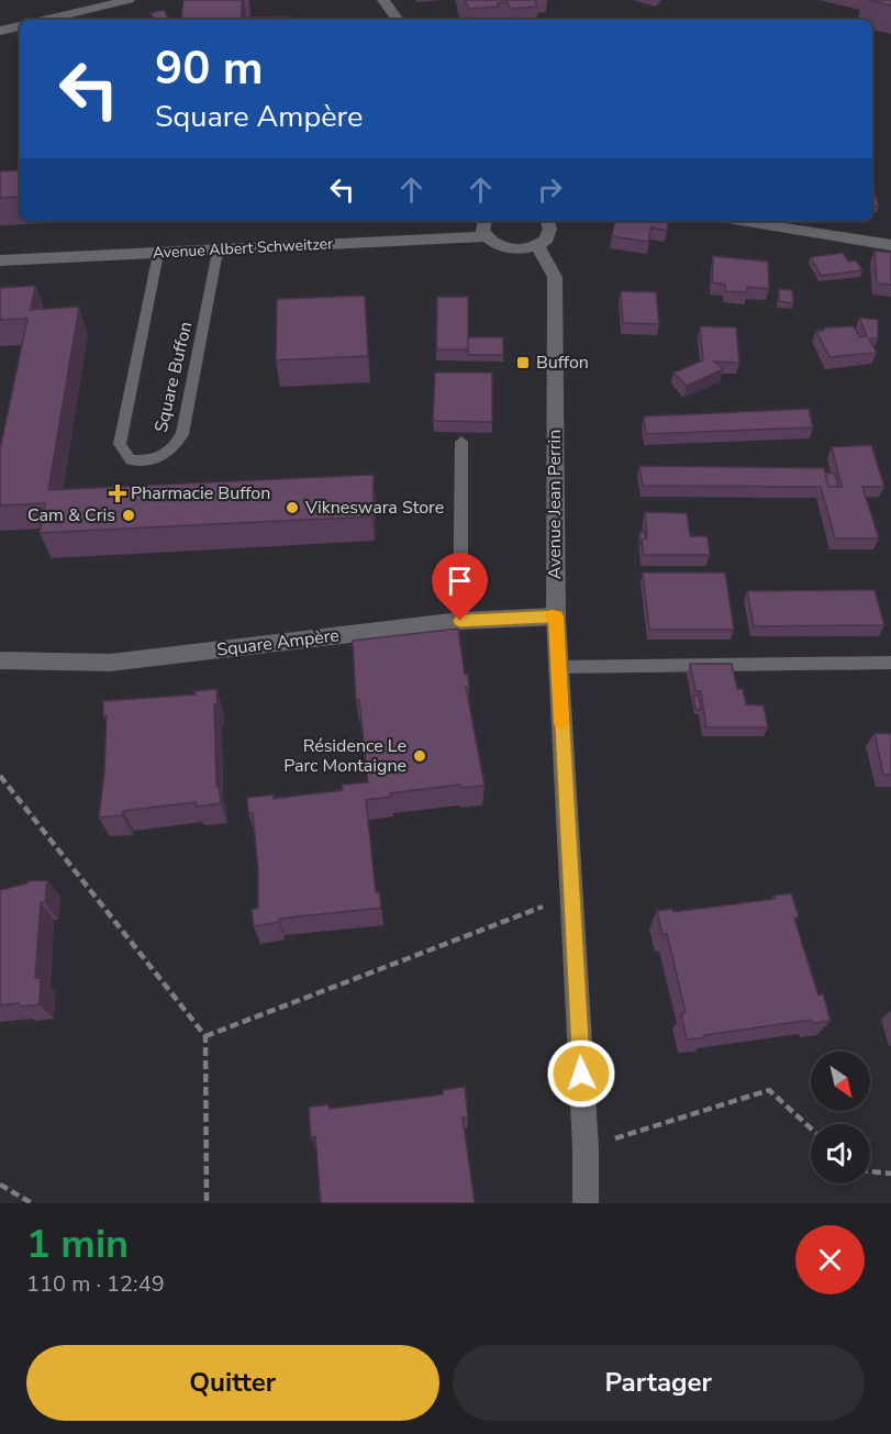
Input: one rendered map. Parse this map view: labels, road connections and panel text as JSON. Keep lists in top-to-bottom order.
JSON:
{
  "streets": {
    "street": ["Avenue Albert Schweitzer", "Avenue Jean Perrin", "Square Ampère"],
    "lane": ["Square Buffon"]
  },
  "crossings": [
    ["Avenue Albert Schweitzer", "Square Buffon"],
    ["Avenue Jean Perrin", "Square Ampère"]
  ],
  "places": {
    "transit": ["Buffon"],
    "health": ["Pharmacie Buffon"],
    "other": ["Vikneswara Store", "Cam & Cris", "Résidence Le Parc Montaigne"]
  },
  "north": "bottom right",
  "page": {
    "turn": ["90 m", "Square Ampère"],
    "heading": ["1 min", "110 m · 12:49"],
    "buttons": ["Quitter", "Partager"]
  }
}
